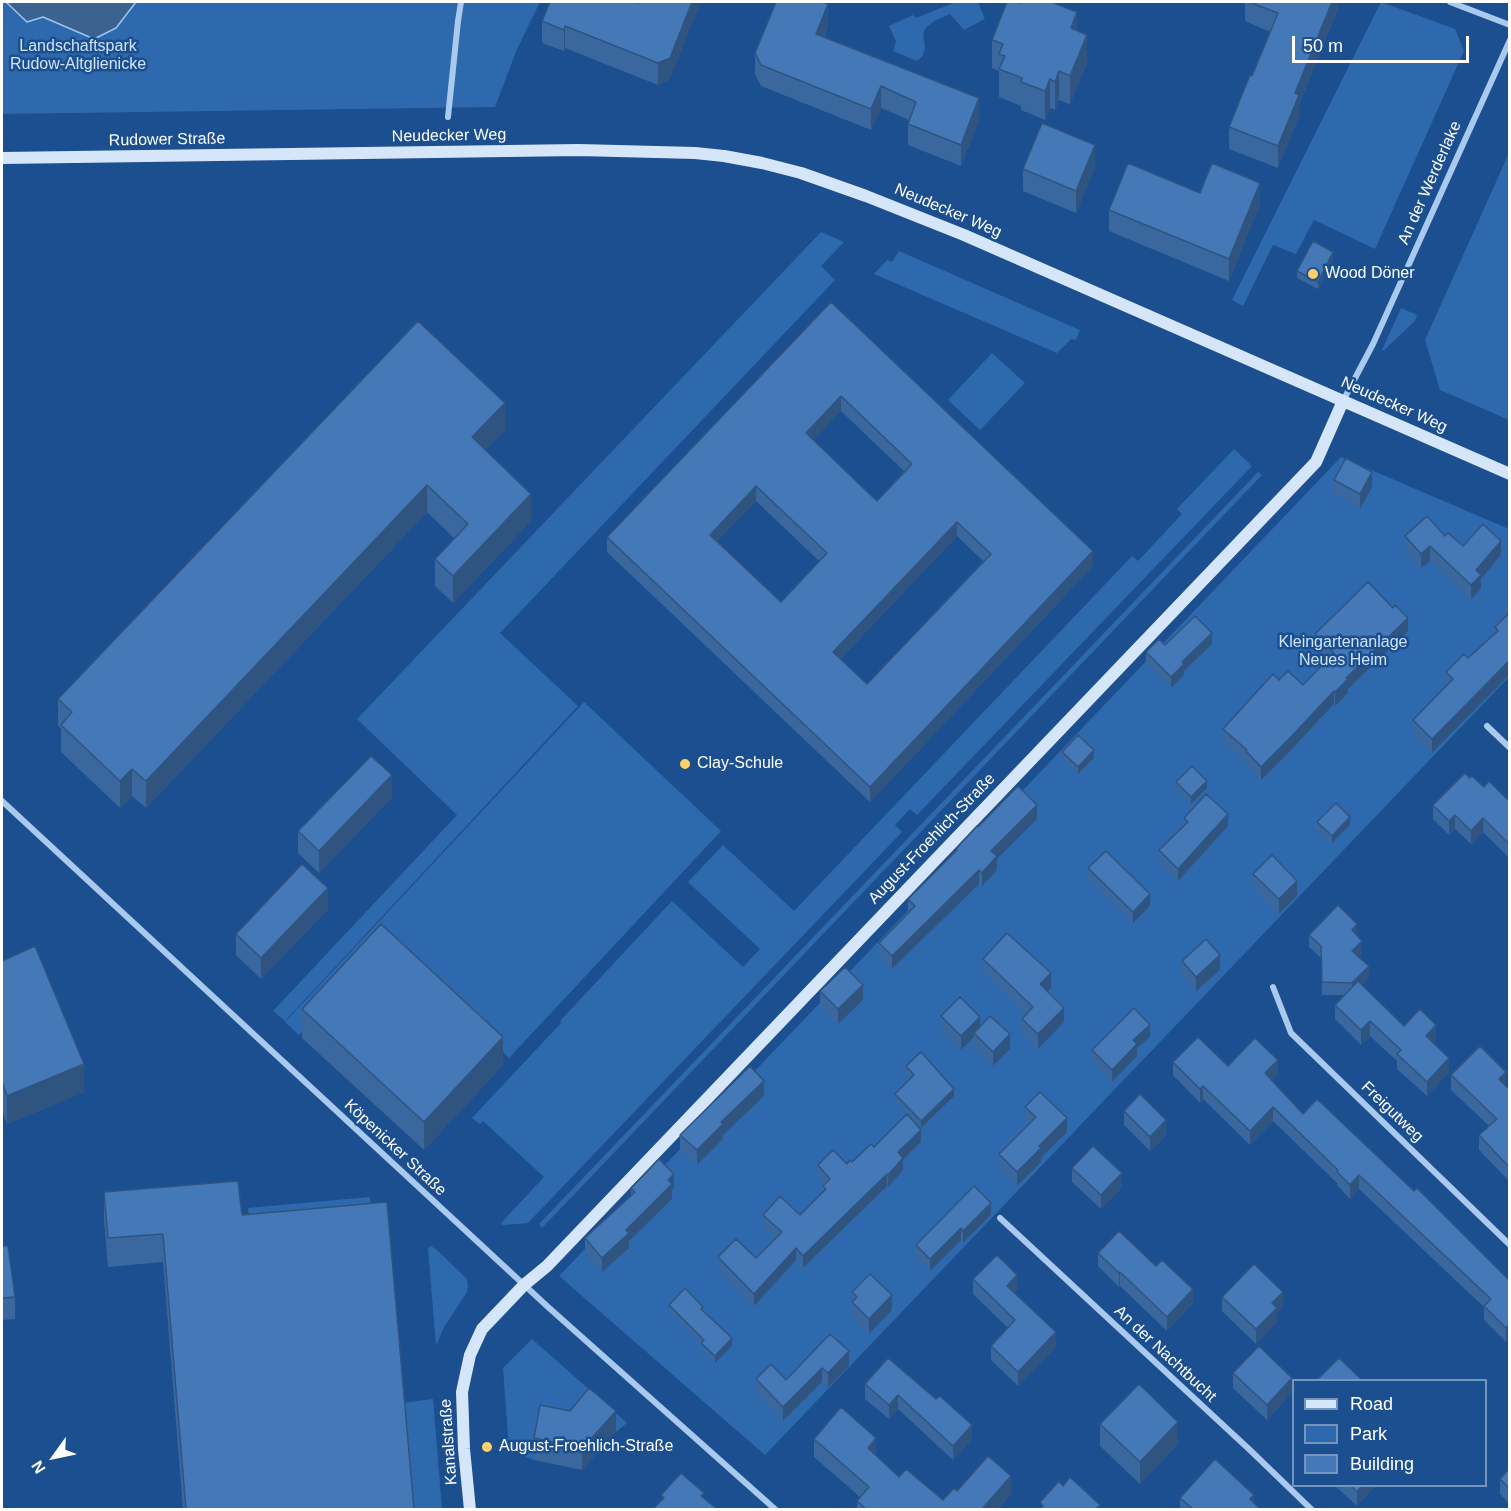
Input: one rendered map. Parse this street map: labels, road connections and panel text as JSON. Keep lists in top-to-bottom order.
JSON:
{
  "streets": {
    "street": [
      "Neudecker Weg",
      "Rudower Straße",
      "An der Werderlake",
      "August-Froehlich-Straße",
      "Freigutweg",
      "Köpenicker Straße",
      "An der Nachtbucht",
      "Kanalstraße"
    ]
  },
  "crossings": [
    ["Neudecker Weg", "Rudower Straße"],
    ["Neudecker Weg", "An der Werderlake"],
    ["Neudecker Weg", "August-Froehlich-Straße"],
    ["An der Werderlake", "August-Froehlich-Straße"],
    ["August-Froehlich-Straße", "Köpenicker Straße"],
    ["August-Froehlich-Straße", "Kanalstraße"],
    ["Köpenicker Straße", "Kanalstraße"]
  ],
  "parks": ["Landschaftspark Rudow-Altglienicke", "Kleingartenanlage Neues Heim"],
  "places": ["Wood Döner", "Clay-Schule", "August-Froehlich-Straße"],
  "legend": ["Road", "Park", "Building"],
  "scale_bar": "50 m",
  "north": "bottom left"
}
